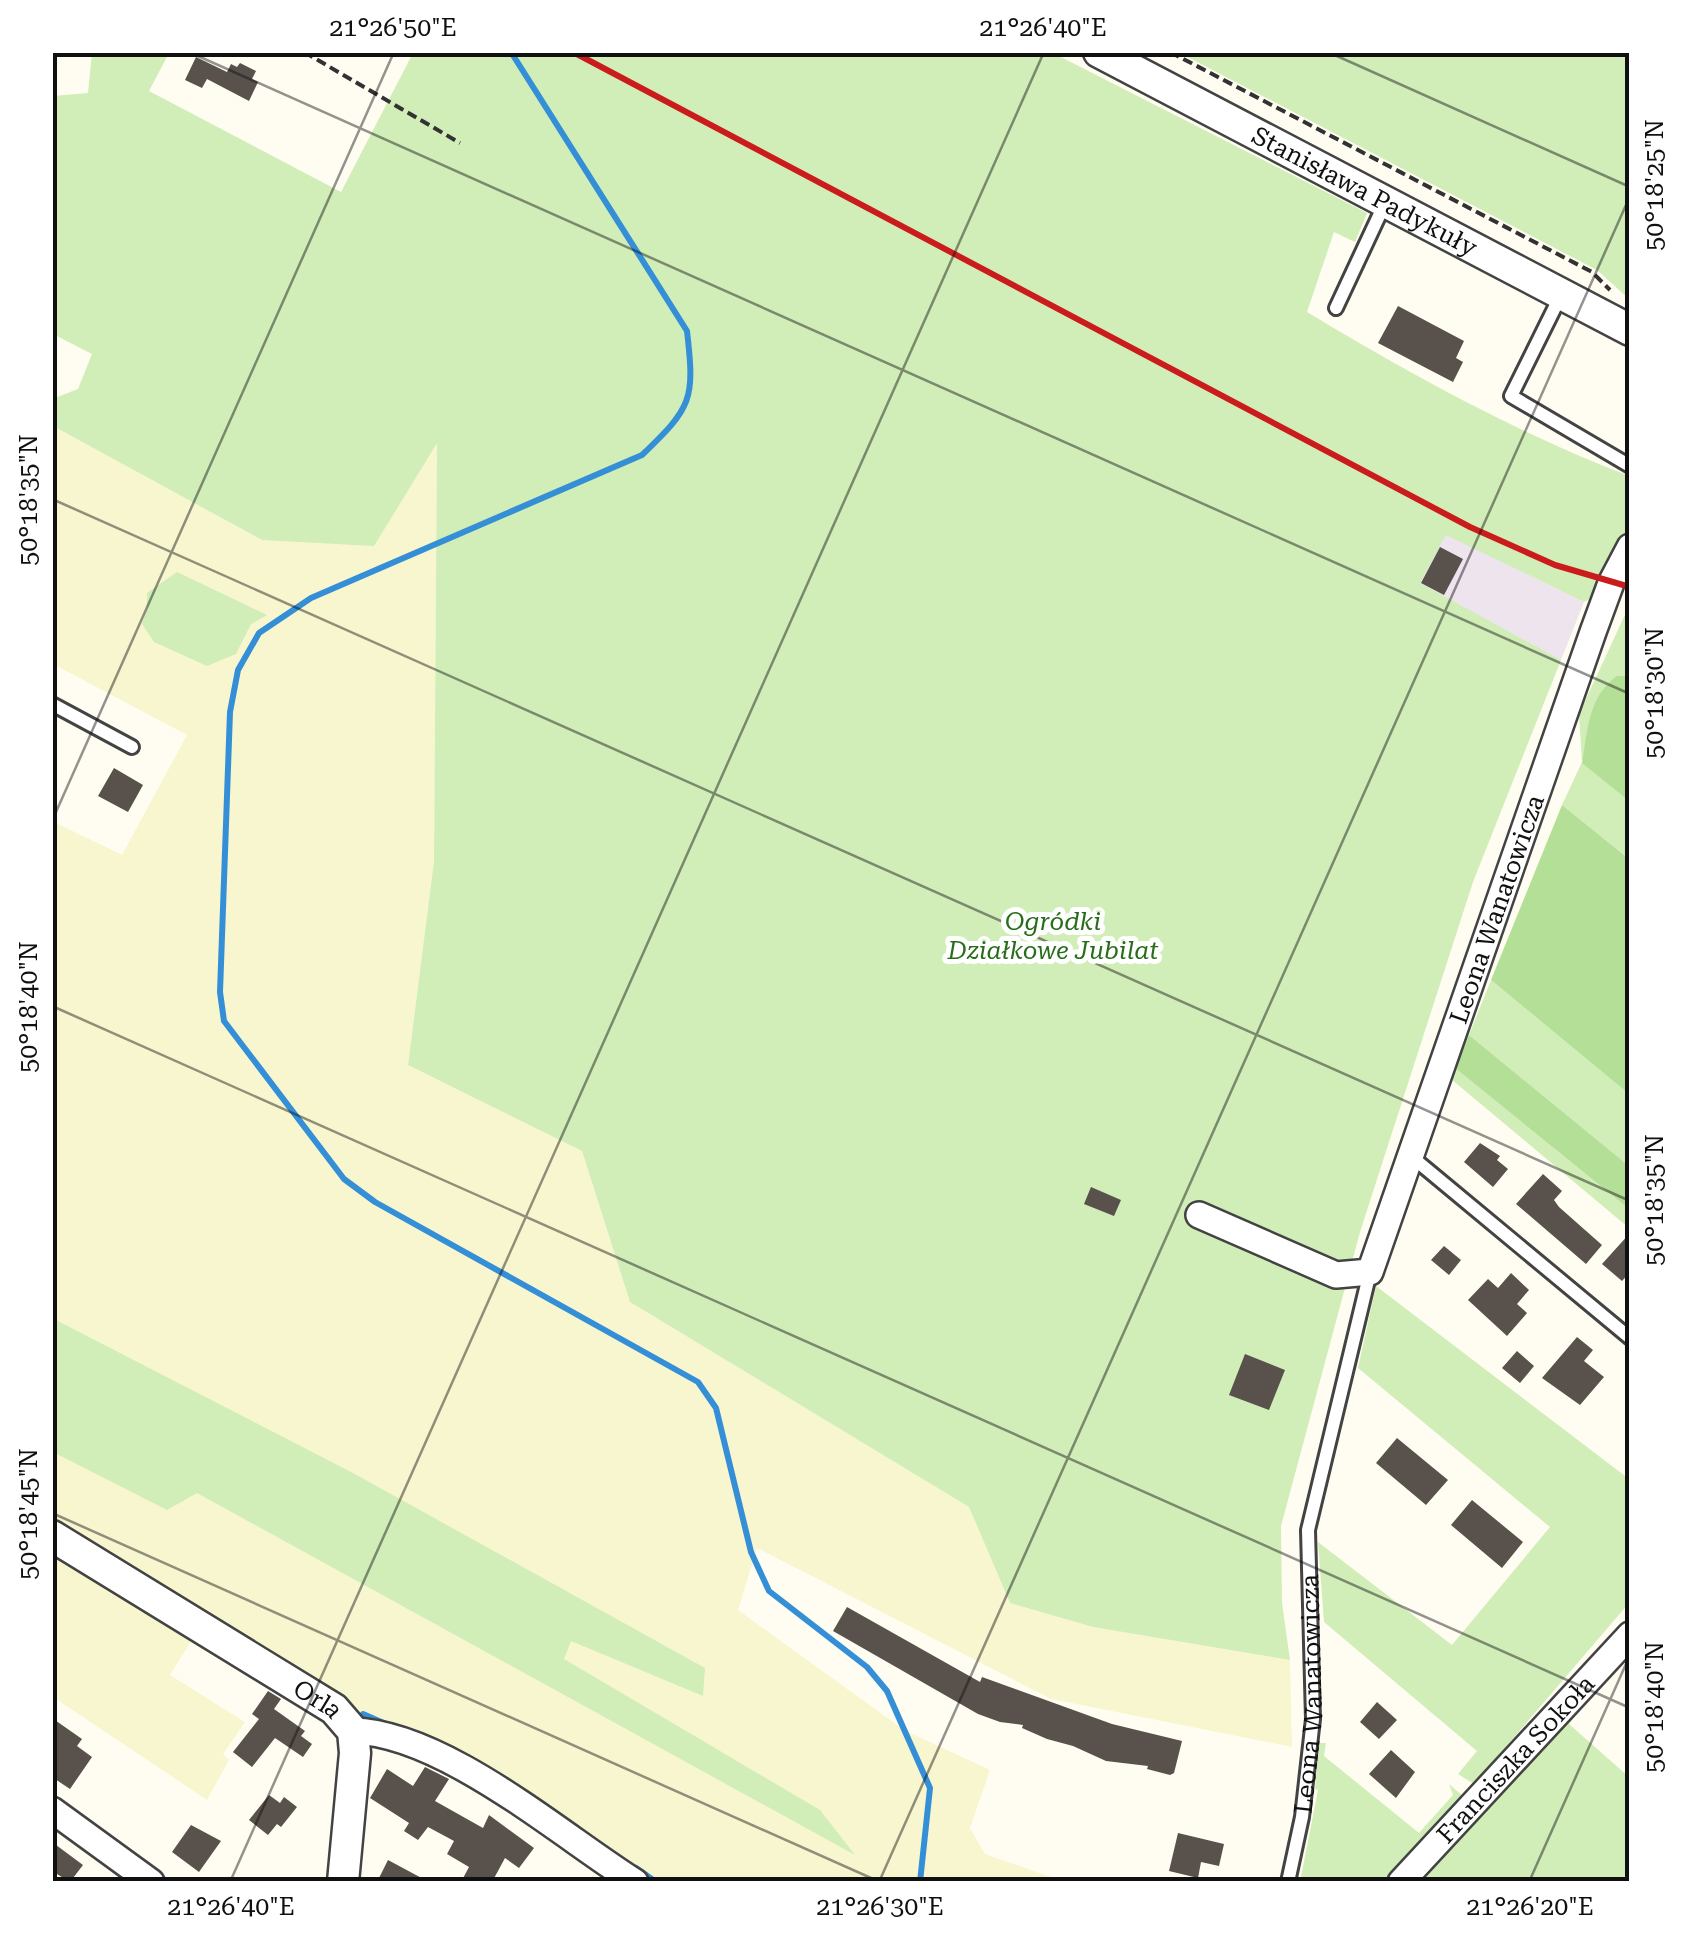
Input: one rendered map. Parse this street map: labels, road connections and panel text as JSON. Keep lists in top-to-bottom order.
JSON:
{
  "streets": {
    "street": [
      "Stanisława Padykuły",
      "Leona Wanatowicza",
      "Orla",
      "Franciszka Sokoła"
    ]
  },
  "parks": ["Ogródki Działkowe Jubilat"],
  "coordinates": [
    "21°26'50\"E",
    "21°26'40\"E",
    "50°18'25\"N",
    "50°18'35\"N",
    "50°18'30\"N",
    "50°18'40\"N",
    "50°18'45\"N",
    "21°26'30\"E",
    "21°26'20\"E"
  ]
}
